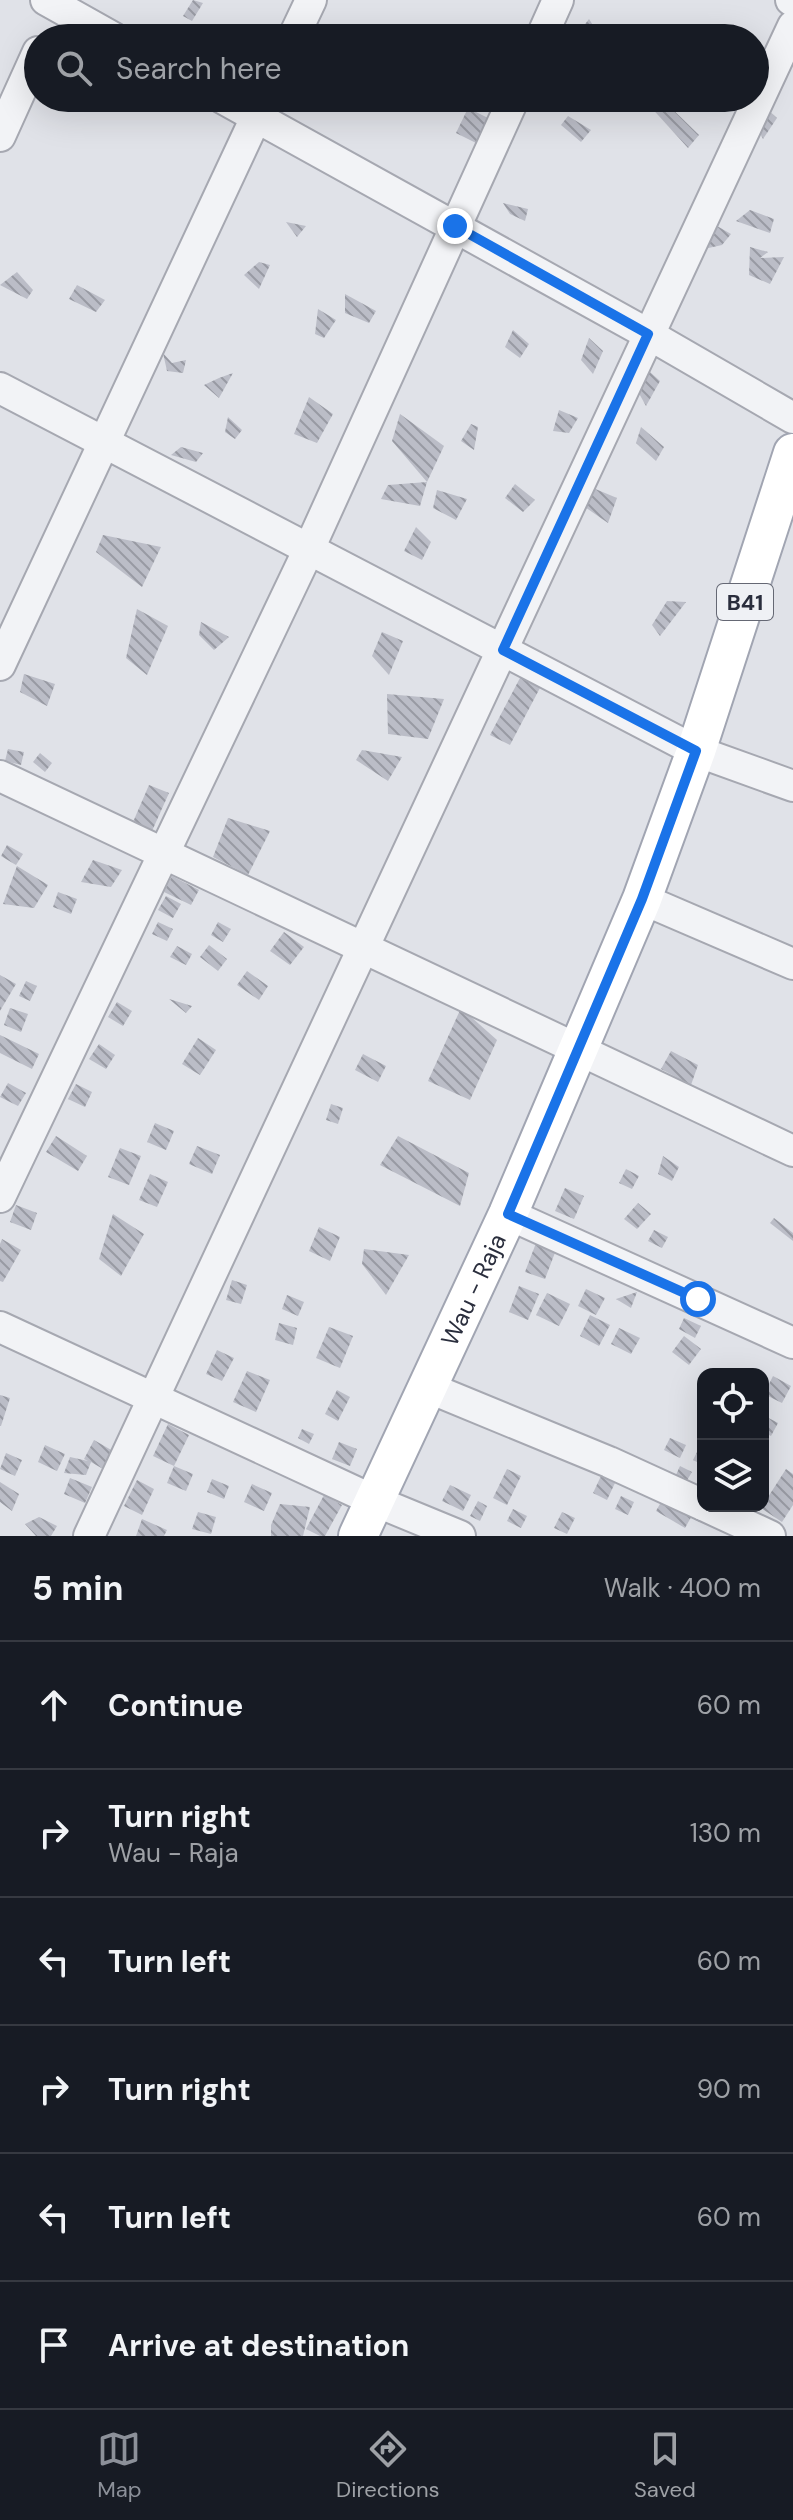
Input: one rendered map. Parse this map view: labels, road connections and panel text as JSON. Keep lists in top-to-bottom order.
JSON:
{
  "streets": {
    "main road": ["B41", "Wau - Raja"]
  },
  "page": {
    "search": "Search here",
    "heading": ["5 min", "Walk · 400 m"],
    "list": [
      ["Continue", "60 m"],
      ["Turn right", "Wau - Raja", "130 m"],
      ["Turn left", "60 m"],
      ["Turn right", "90 m"],
      ["Turn left", "60 m"],
      "Arrive at destination"
    ],
    "nav": ["Map", "Directions", "Saved"]
  }
}
